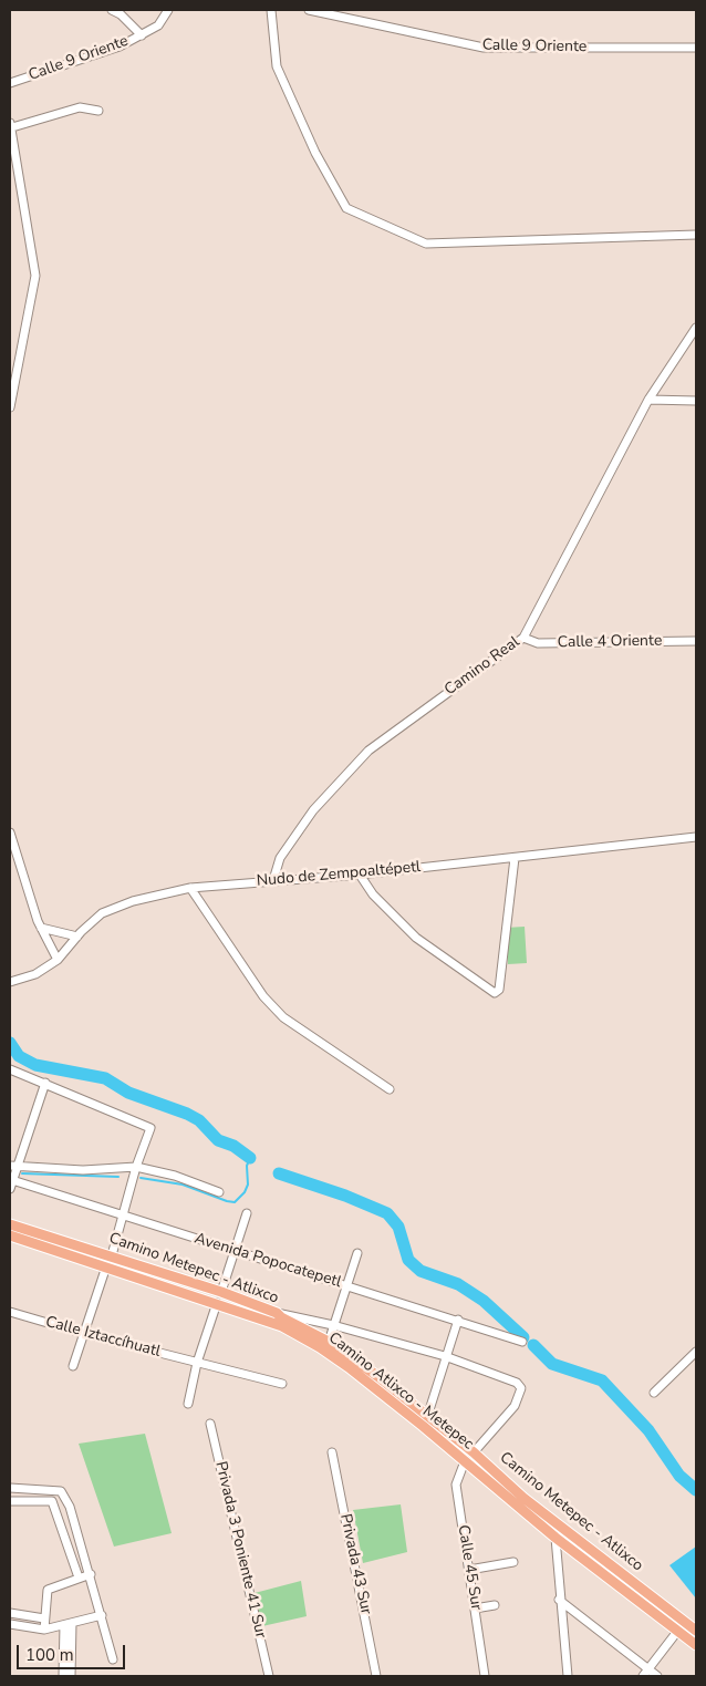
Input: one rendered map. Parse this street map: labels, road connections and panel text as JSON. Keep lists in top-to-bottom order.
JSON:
{
  "streets": {
    "main road": ["Camino Metepec - Atlixco", "Camino Atlixco - Metepec"],
    "street": [
      "Calle 9 Oriente",
      "Calle 4 Oriente",
      "Camino Real",
      "Nudo de Zempoaltépetl",
      "Avenida Popocatepetl",
      "Calle Iztaccíhuatl",
      "Privada 3 Poniente 41 Sur",
      "Privada 43 Sur",
      "Calle 45 Sur"
    ]
  },
  "crossings": [
    ["Calle 4 Oriente", "Camino Real"],
    ["Camino Real", "Nudo de Zempoaltépetl"],
    ["Camino Atlixco - Metepec", "Calle 45 Sur"]
  ],
  "scale_bar": "100 m"
}
